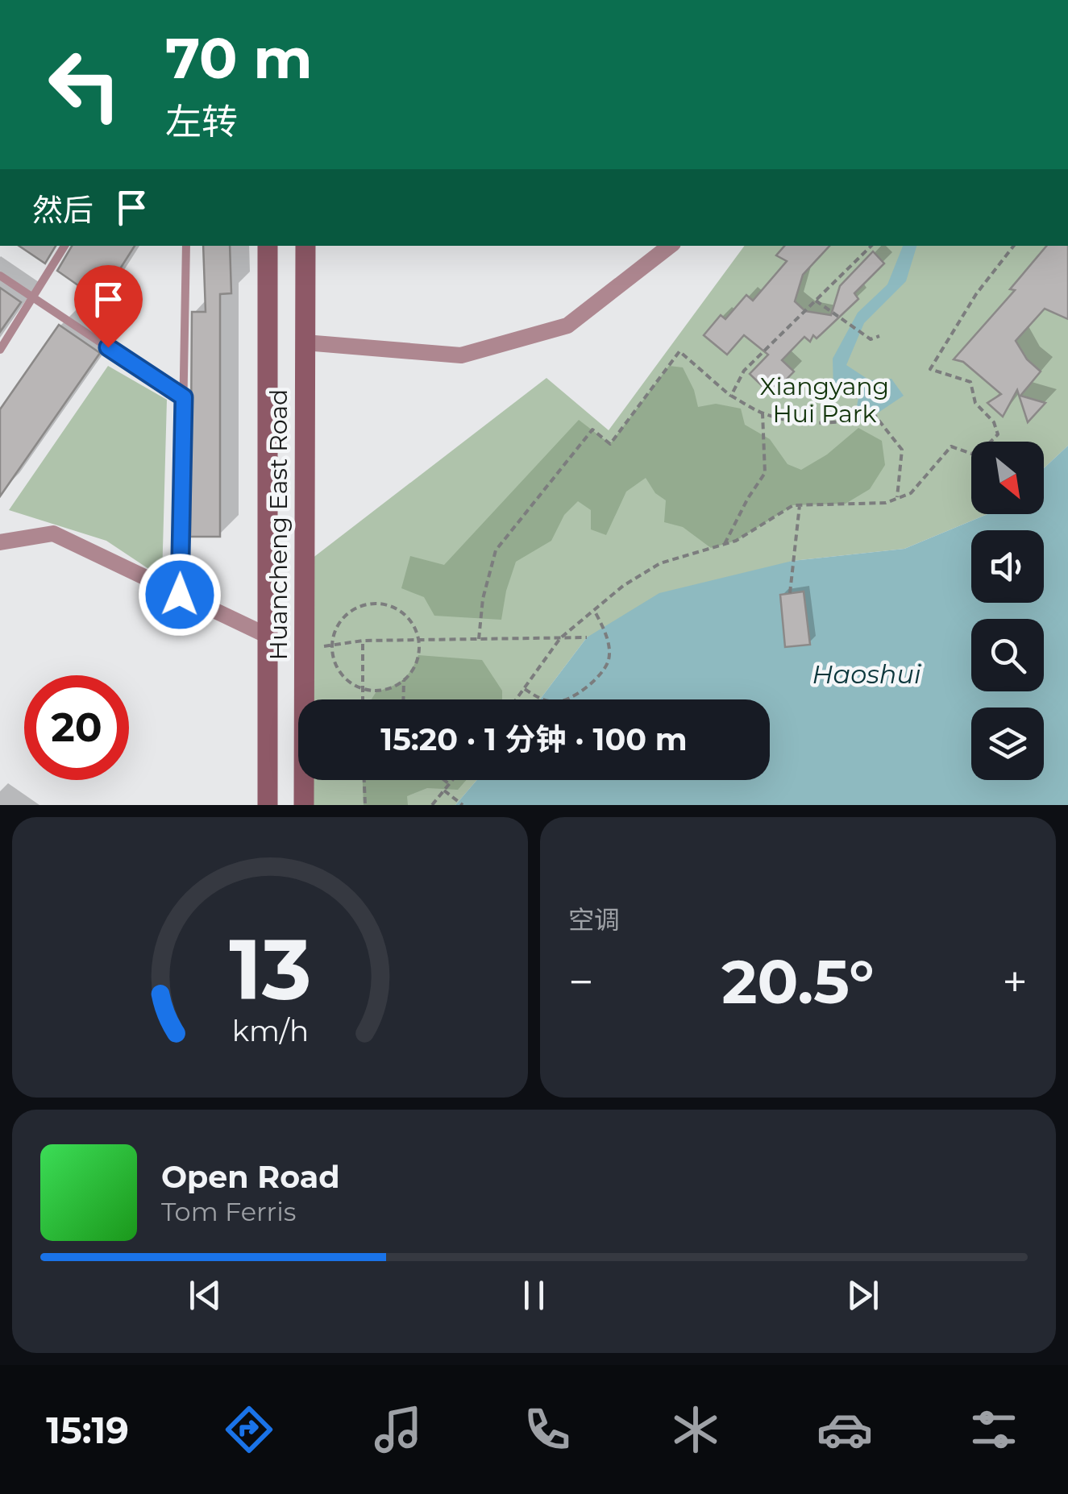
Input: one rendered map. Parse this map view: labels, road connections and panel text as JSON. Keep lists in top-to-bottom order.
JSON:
{
  "streets": {
    "main road": ["Huancheng East Road"]
  },
  "water": ["Haoshui"],
  "parks": ["Xiangyang Hui Park"],
  "north": "bottom right",
  "page": {
    "turn": ["70 m", "左转"],
    "then": "然后",
    "limit": "20",
    "trip": "15:20 · 1 分钟 · 100 m",
    "tile": "空调",
    "heat": ["−", "20.5°", "+"],
    "song": ["Open Road", "Tom Ferris"],
    "tabs": "15:19",
    "gauge": ["13", "km/h"]
  }
}
